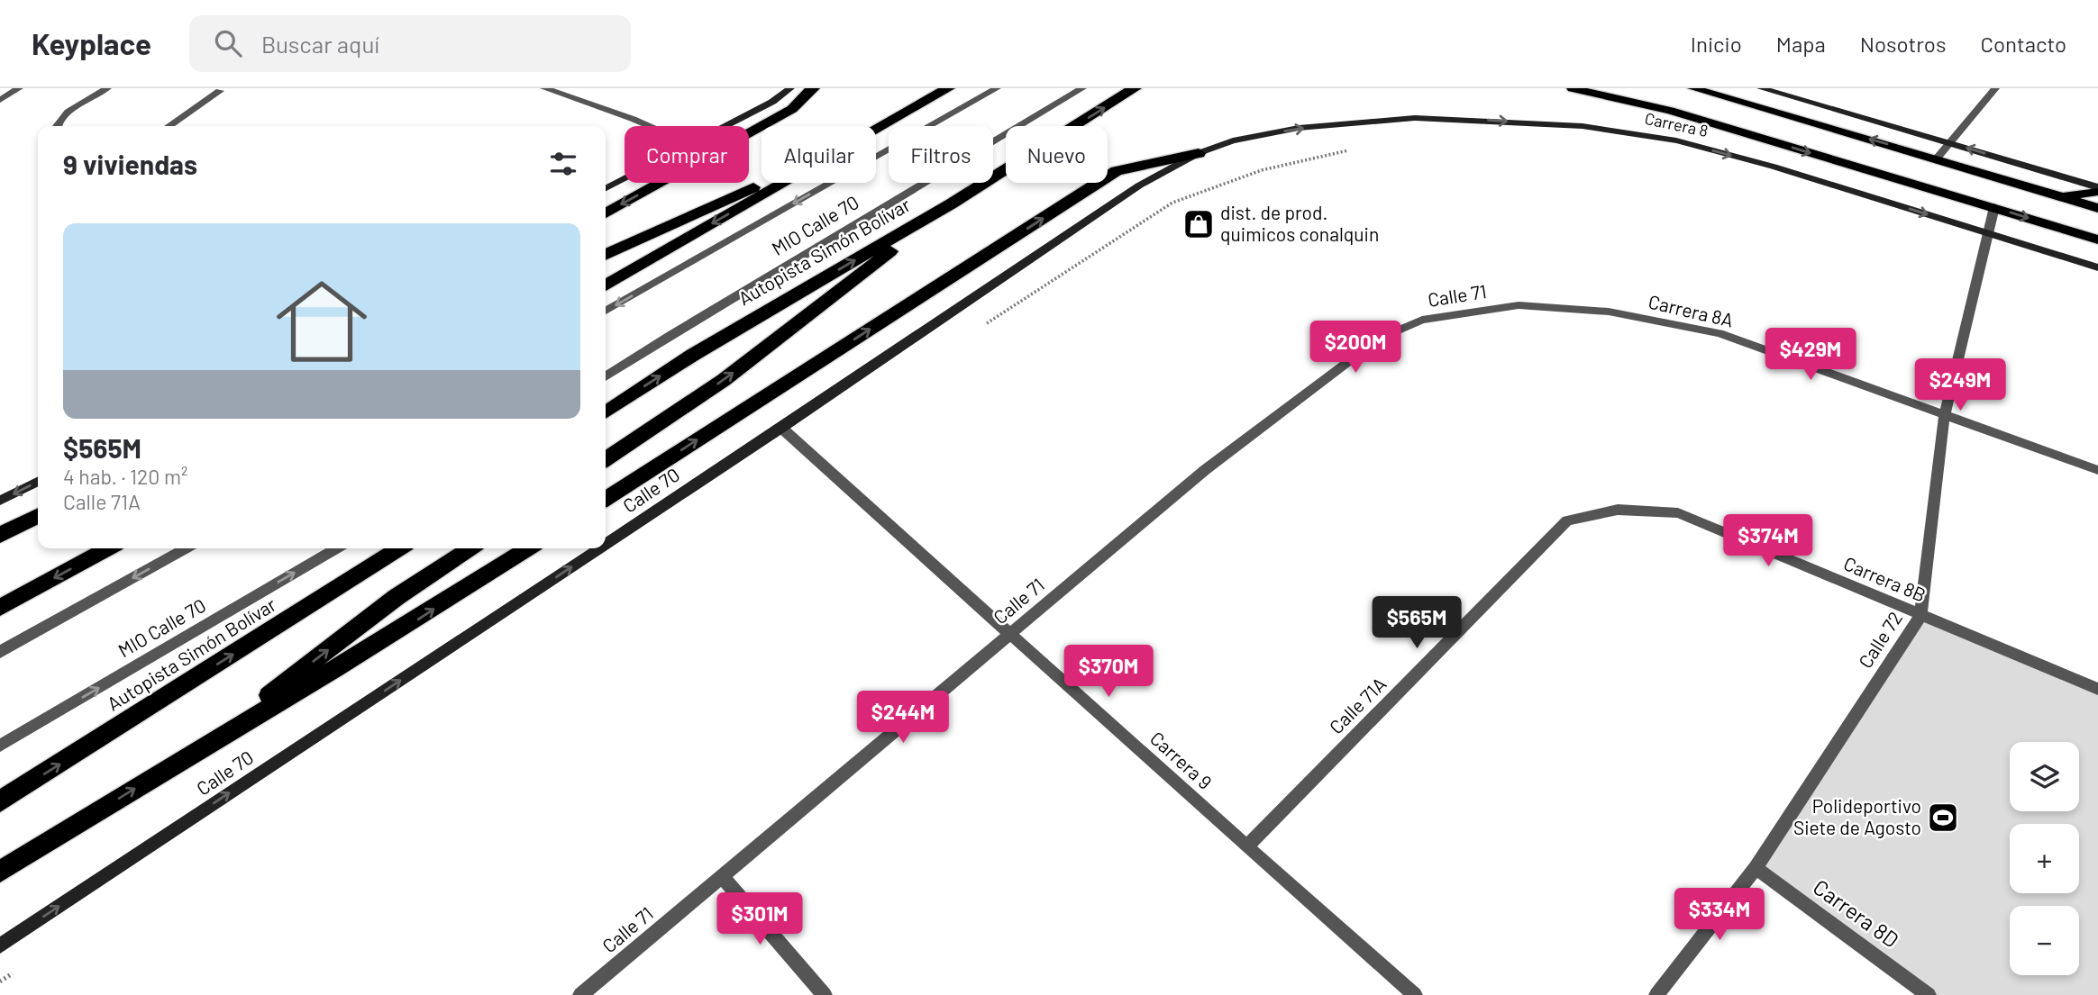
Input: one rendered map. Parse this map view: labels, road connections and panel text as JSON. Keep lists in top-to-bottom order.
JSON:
{
  "streets": {
    "highway": ["Autopista Simón Bolívar"],
    "main road": ["Carrera 8"],
    "street": [
      "MIO Calle 70",
      "Calle 71",
      "Carrera 8A",
      "Calle 70",
      "Carrera 8B",
      "Calle 72",
      "Calle 71A",
      "Carrera 9",
      "Carrera 8D"
    ]
  },
  "crossings": [
    ["Carrera 8", "Calle 70"],
    ["Carrera 8", "Calle 72"],
    ["Calle 71", "Carrera 8A"],
    ["Calle 71", "Carrera 9"],
    ["Carrera 8A", "Calle 72"],
    ["Calle 70", "Carrera 9"],
    ["Carrera 8B", "Calle 72"],
    ["Carrera 8B", "Calle 71A"],
    ["Calle 72", "Carrera 8D"],
    ["Calle 71A", "Carrera 9"]
  ],
  "one_way": ["Calle 70"],
  "places": {
    "shop": ["dist. de prod. quimicos conalquin"],
    "sports": ["Polideportivo Siete de Agosto"]
  },
  "page": {
    "header": "Keyplace",
    "search": "Buscar aquí",
    "nav": [
      "Inicio",
      "Mapa",
      "Nosotros",
      "Contacto"
    ],
    "chip": [
      "Comprar",
      "Alquilar",
      "Filtros",
      "Nuevo"
    ],
    "heading": "9 viviendas",
    "list": [
      {
        "name": "$565M",
        "note": "4 hab. · 120 m² · Calle 71A"
      }
    ],
    "price": [
      "$200M",
      "$429M",
      "$249M",
      "$374M",
      "$565M",
      "$370M",
      "$244M",
      "$334M",
      "$301M"
    ],
    "map_buttons": ["+", "−"]
  }
}
